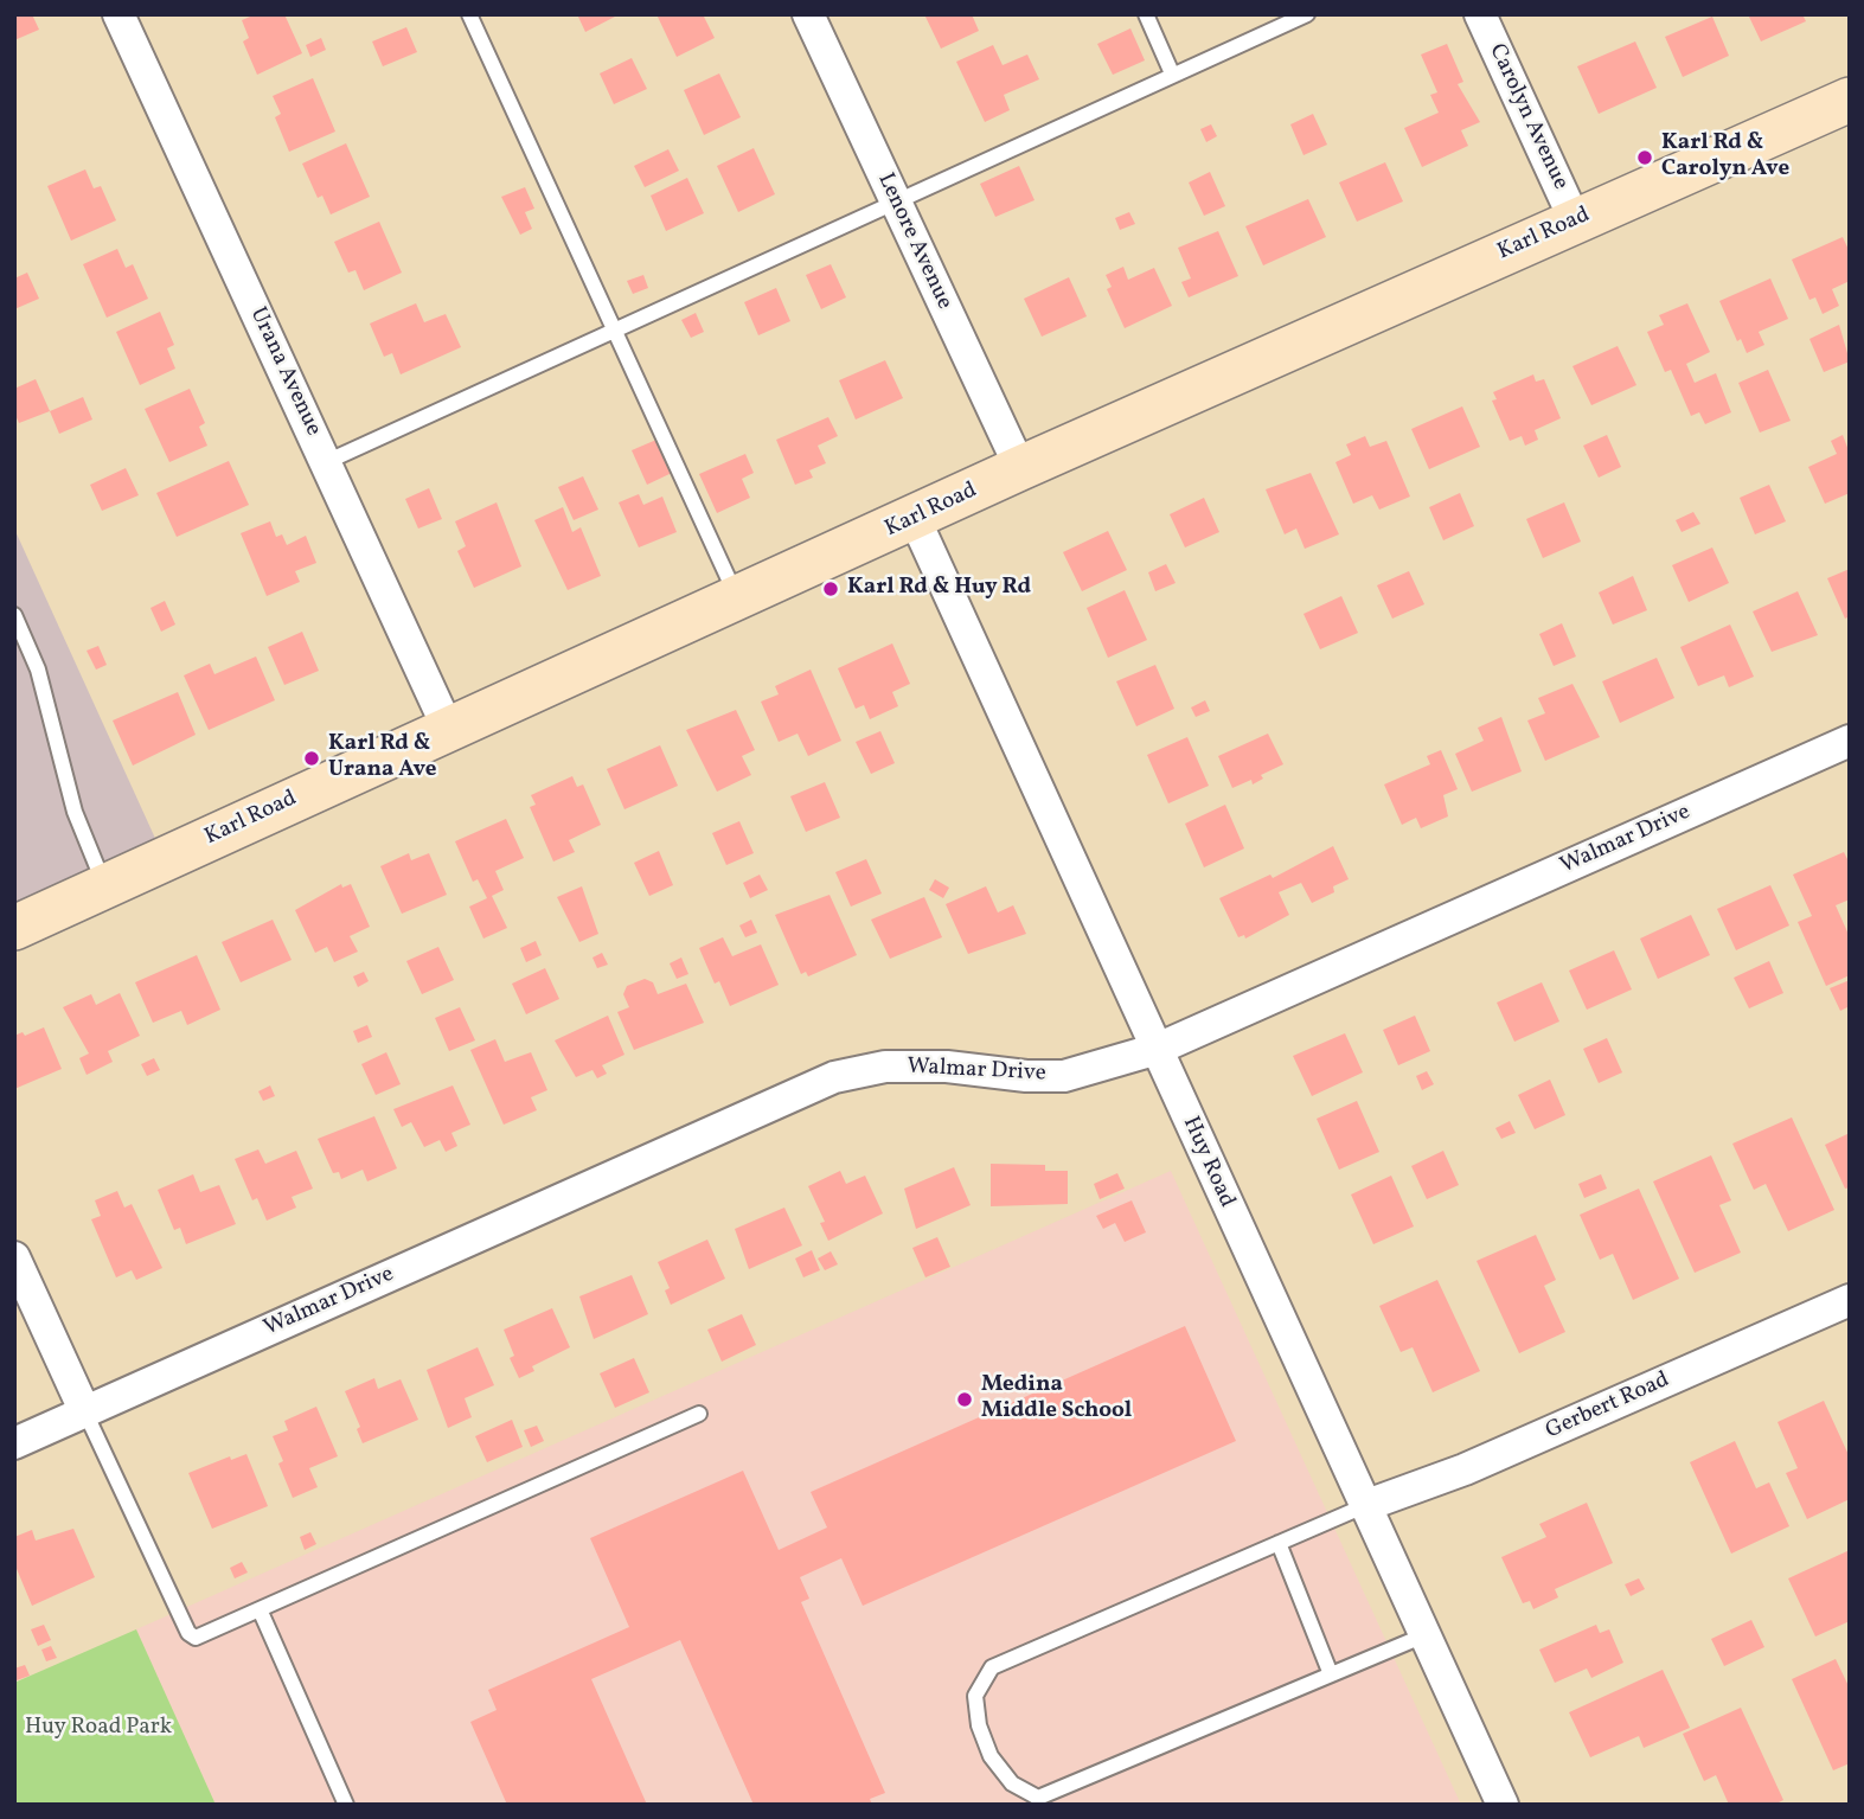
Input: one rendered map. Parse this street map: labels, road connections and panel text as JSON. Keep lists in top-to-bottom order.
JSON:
{
  "streets": {
    "main road": ["Karl Road"],
    "street": [
      "Carolyn Avenue",
      "Lenore Avenue",
      "Urana Avenue",
      "Walmar Drive",
      "Huy Road",
      "Gerbert Road"
    ]
  },
  "crossings": [
    ["Carolyn Avenue", "Karl Road"],
    ["Karl Road", "Lenore Avenue"],
    ["Karl Road", "Urana Avenue"],
    ["Karl Road", "Huy Road"],
    ["Walmar Drive", "Huy Road"],
    ["Huy Road", "Gerbert Road"]
  ],
  "parks": ["Huy Road Park"],
  "places": [
    "Karl Rd & Carolyn Ave",
    "Karl Rd & Huy Rd",
    "Karl Rd & Urana Ave",
    "Medina Middle School"
  ]
}
